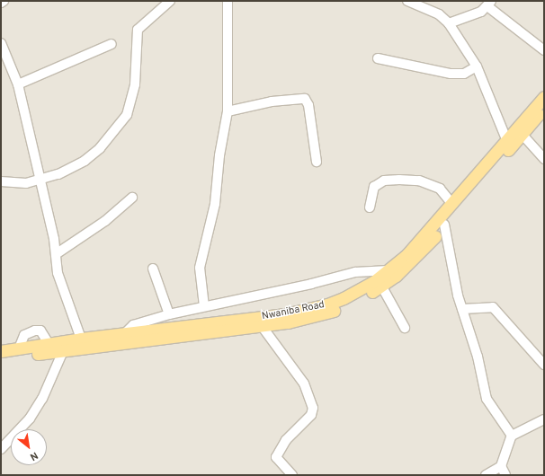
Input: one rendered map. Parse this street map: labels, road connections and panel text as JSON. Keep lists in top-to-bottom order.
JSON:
{
  "streets": {
    "main road": ["Nwaniba Road"]
  },
  "north": "bottom right"
}
